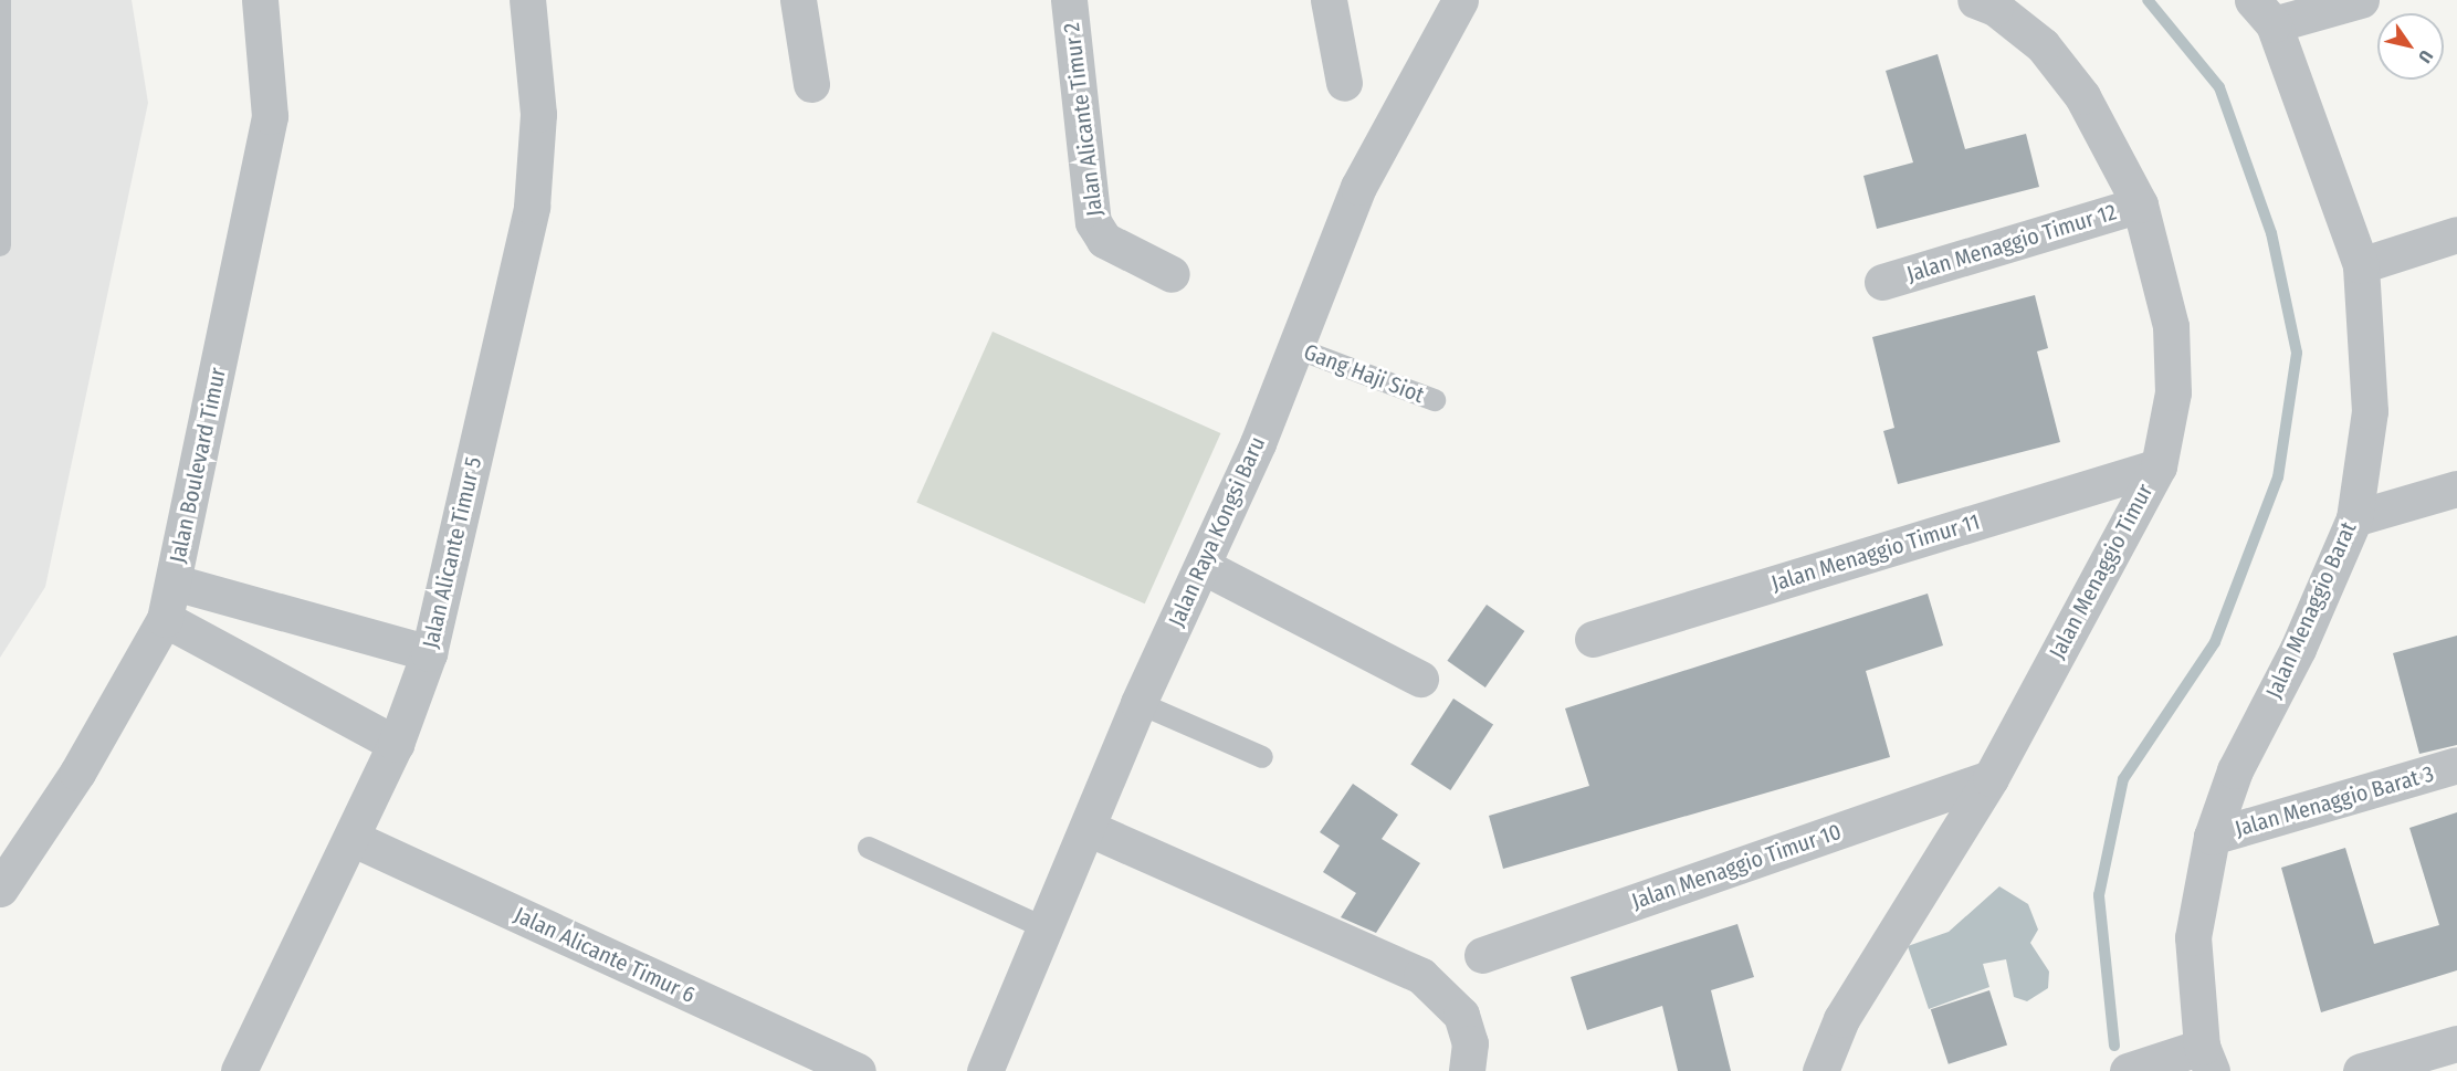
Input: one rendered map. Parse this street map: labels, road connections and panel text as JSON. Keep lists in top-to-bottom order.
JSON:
{
  "streets": {
    "street": [
      "Jalan Alicante Timur 2",
      "Jalan Menaggio Timur 12",
      "Jalan Boulevard Timur",
      "Jalan Raya Kongsi Baru",
      "Jalan Alicante Timur 5",
      "Jalan Menaggio Timur 11",
      "Jalan Menaggio Timur",
      "Jalan Menaggio Barat",
      "Jalan Menaggio Barat 3",
      "Jalan Menaggio Timur 10",
      "Jalan Alicante Timur 6"
    ],
    "lane": ["Gang Haji Siot"]
  },
  "crossings": [
    ["Jalan Menaggio Timur 12", "Jalan Menaggio Timur"],
    ["Gang Haji Siot", "Jalan Raya Kongsi Baru"],
    ["Jalan Alicante Timur 5", "Jalan Alicante Timur 6"],
    ["Jalan Menaggio Timur 11", "Jalan Menaggio Timur"],
    ["Jalan Menaggio Timur", "Jalan Menaggio Timur 10"],
    ["Jalan Menaggio Barat", "Jalan Menaggio Barat 3"]
  ],
  "north": "bottom right"
}
